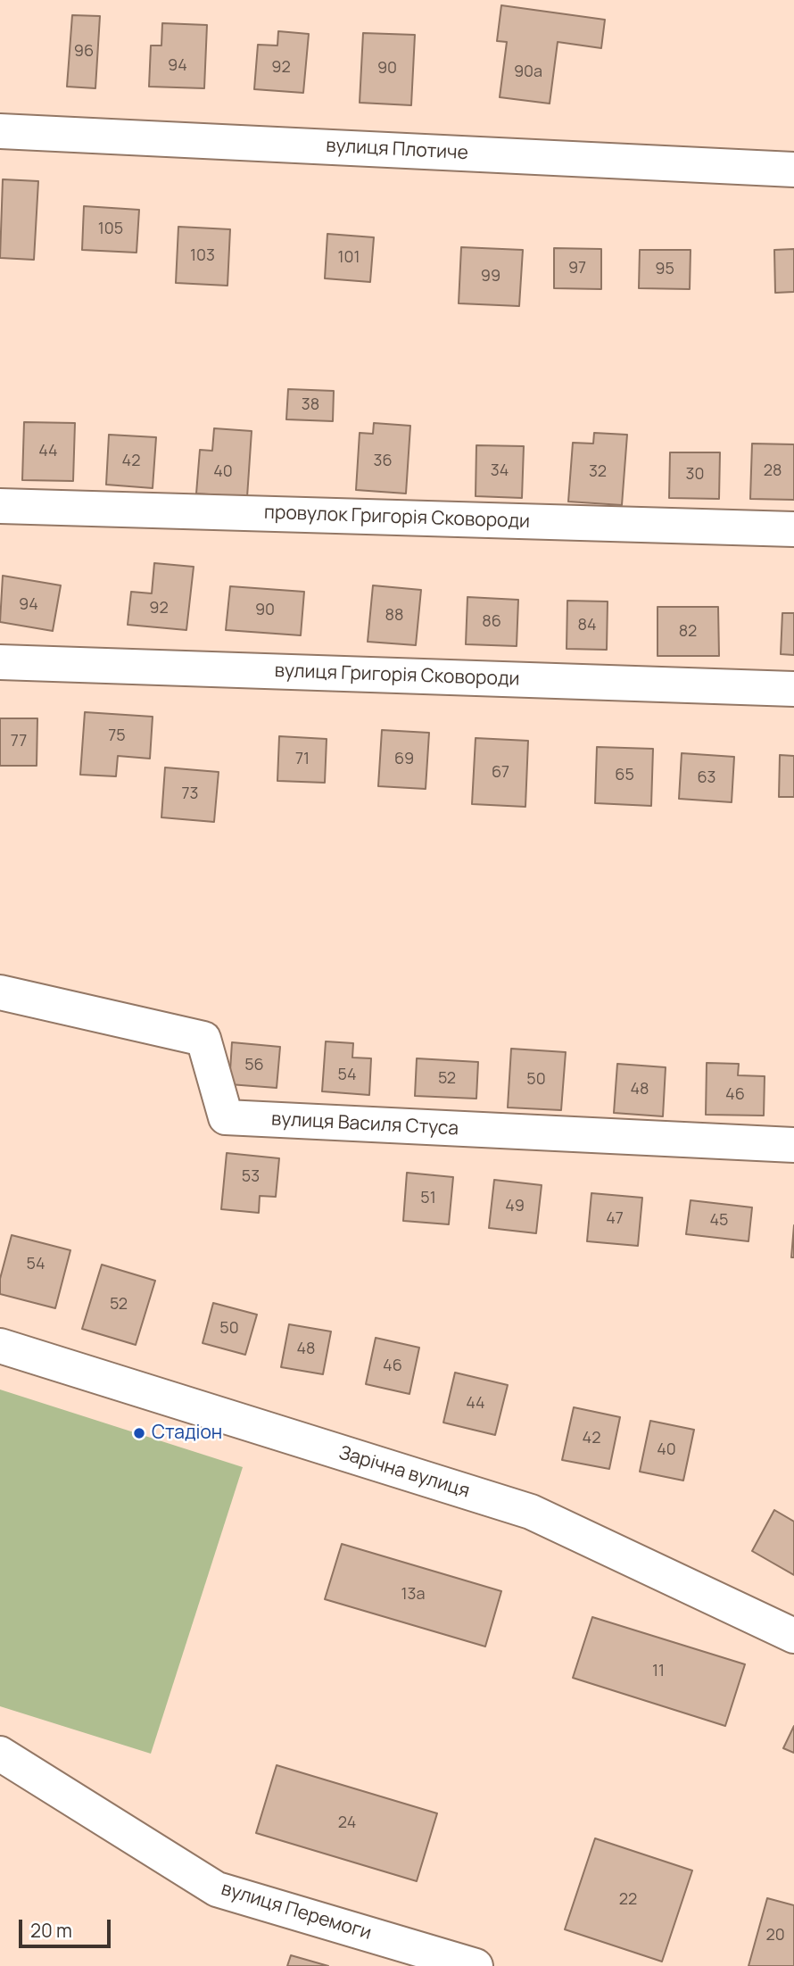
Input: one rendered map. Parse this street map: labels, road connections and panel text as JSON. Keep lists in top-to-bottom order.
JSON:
{
  "streets": {
    "street": [
      "вулиця Плотиче",
      "провулок Григорія Сковороди",
      "вулиця Григорія Сковороди",
      "вулиця Василя Стуса",
      "Зарічна вулиця",
      "вулиця Перемоги"
    ]
  },
  "places": ["Стадіон"],
  "house_numbers": [
    "96",
    "94",
    "92",
    "90",
    "90а",
    "105",
    "103",
    "101",
    "97",
    "95",
    "99",
    "38",
    "44",
    "42",
    "36",
    "34",
    "28",
    "40",
    "32",
    "30",
    "94",
    "92",
    "90",
    "88",
    "86",
    "84",
    "82",
    "75",
    "77",
    "71",
    "69",
    "67",
    "65",
    "63",
    "73",
    "56",
    "54",
    "52",
    "50",
    "48",
    "46",
    "53",
    "51",
    "49",
    "47",
    "45",
    "54",
    "52",
    "50",
    "48",
    "46",
    "44",
    "42",
    "40",
    "13а",
    "11",
    "24",
    "22",
    "20"
  ],
  "scale_bar": "20 m"
}
